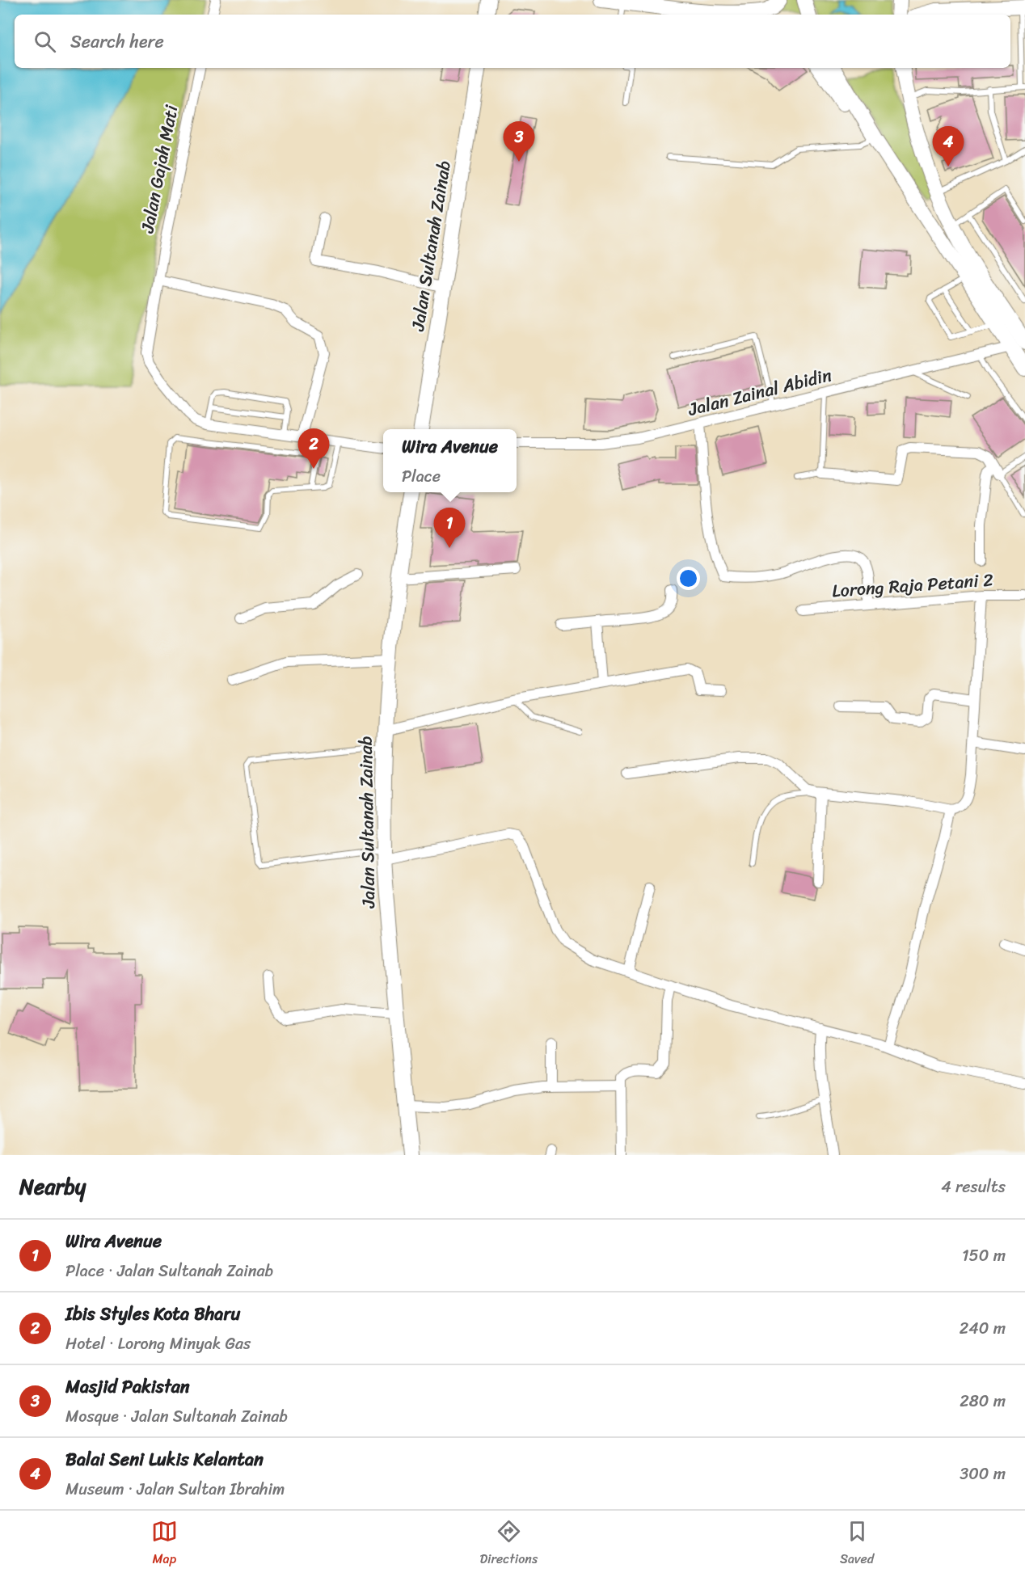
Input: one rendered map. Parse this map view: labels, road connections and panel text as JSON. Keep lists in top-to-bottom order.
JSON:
{
  "streets": {
    "main road": ["Jalan Sultanah Zainab"],
    "street": ["Jalan Gajah Mati", "Jalan Zainal Abidin", "Lorong Raja Petani 2"]
  },
  "page": {
    "search": "Search here",
    "pins": [
      "3",
      "4",
      "2",
      "1"
    ],
    "popup": ["Wira Avenue", "Place"],
    "heading": ["Nearby", "4 results"],
    "list": [
      {
        "mark": "1",
        "name": "Wira Avenue",
        "note": "Place · Jalan Sultanah Zainab",
        "value": "150 m"
      },
      {
        "mark": "2",
        "name": "Ibis Styles Kota Bharu",
        "note": "Hotel · Lorong Minyak Gas",
        "value": "240 m"
      },
      {
        "mark": "3",
        "name": "Masjid Pakistan",
        "note": "Mosque · Jalan Sultanah Zainab",
        "value": "280 m"
      },
      {
        "mark": "4",
        "name": "Balai Seni Lukis Kelantan",
        "note": "Museum · Jalan Sultan Ibrahim",
        "value": "300 m"
      }
    ],
    "nav": ["Map", "Directions", "Saved"]
  }
}
